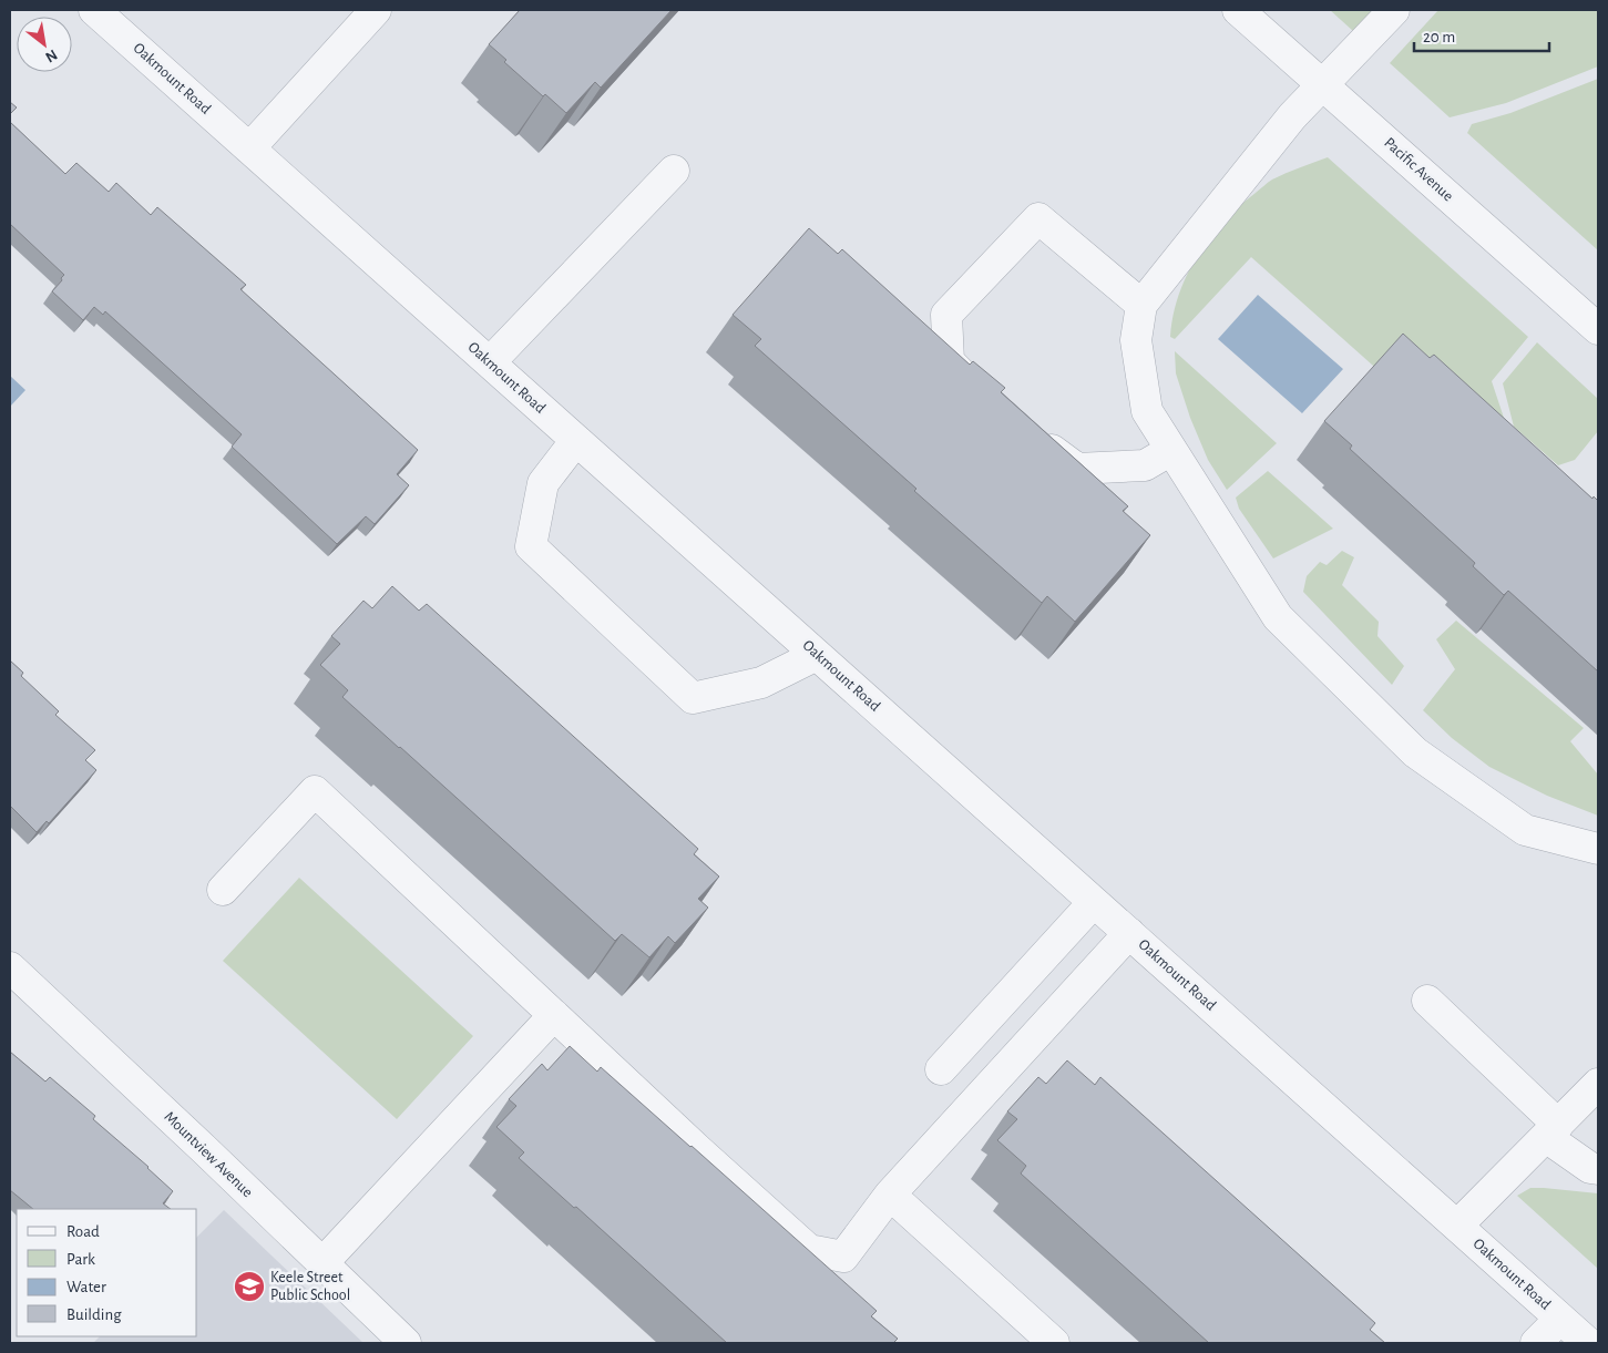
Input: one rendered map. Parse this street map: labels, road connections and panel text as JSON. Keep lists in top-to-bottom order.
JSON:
{
  "streets": {
    "street": ["Oakmount Road", "Pacific Avenue", "Mountview Avenue"]
  },
  "places": {
    "school or university": ["Keele Street Public School"]
  },
  "legend": [
    "Road",
    "Park",
    "Water",
    "Building"
  ],
  "scale_bar": "20 m",
  "north": "bottom right"
}
